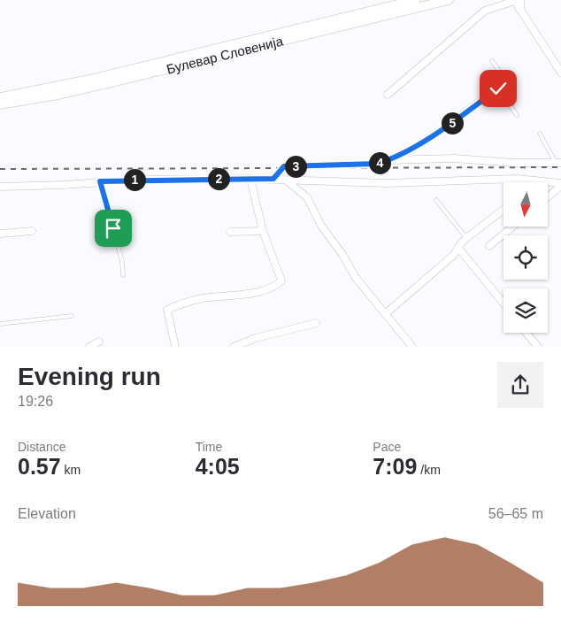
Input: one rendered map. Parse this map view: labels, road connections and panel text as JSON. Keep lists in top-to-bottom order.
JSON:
{
  "streets": {
    "street": ["Булевар Словенија"]
  },
  "north": "bottom",
  "page": {
    "pins": [
      "5",
      "4",
      "3",
      "2",
      "1"
    ],
    "heading": ["Evening run", "19:26"],
    "stats": [
      ["Distance", "0.57 km"],
      ["Time", "4:05"],
      ["Pace", "7:09 /km"]
    ],
    "chart": ["Elevation", "56–65 m"]
  }
}
